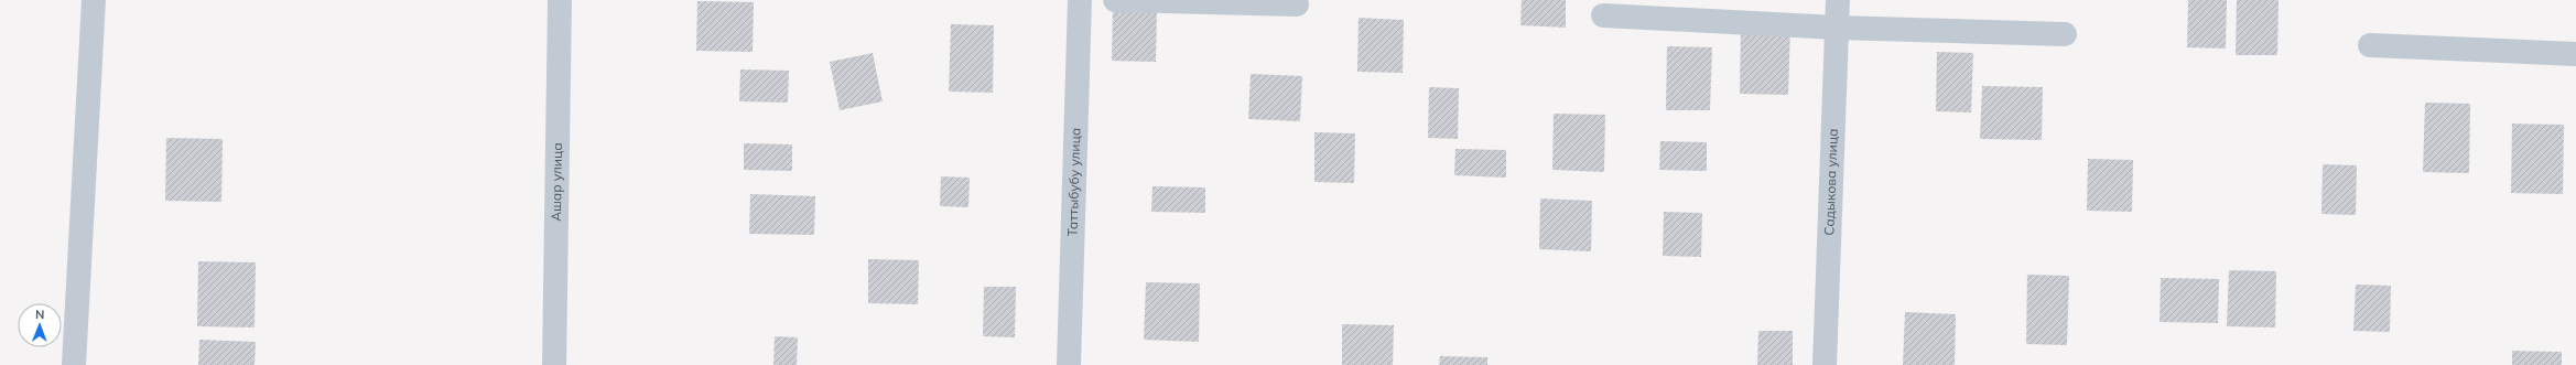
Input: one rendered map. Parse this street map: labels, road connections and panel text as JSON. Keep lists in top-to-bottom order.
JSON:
{
  "streets": {
    "street": ["Садыкова улица", "Ашар улица", "Таттыбубу улица"]
  },
  "north": "top"
}
